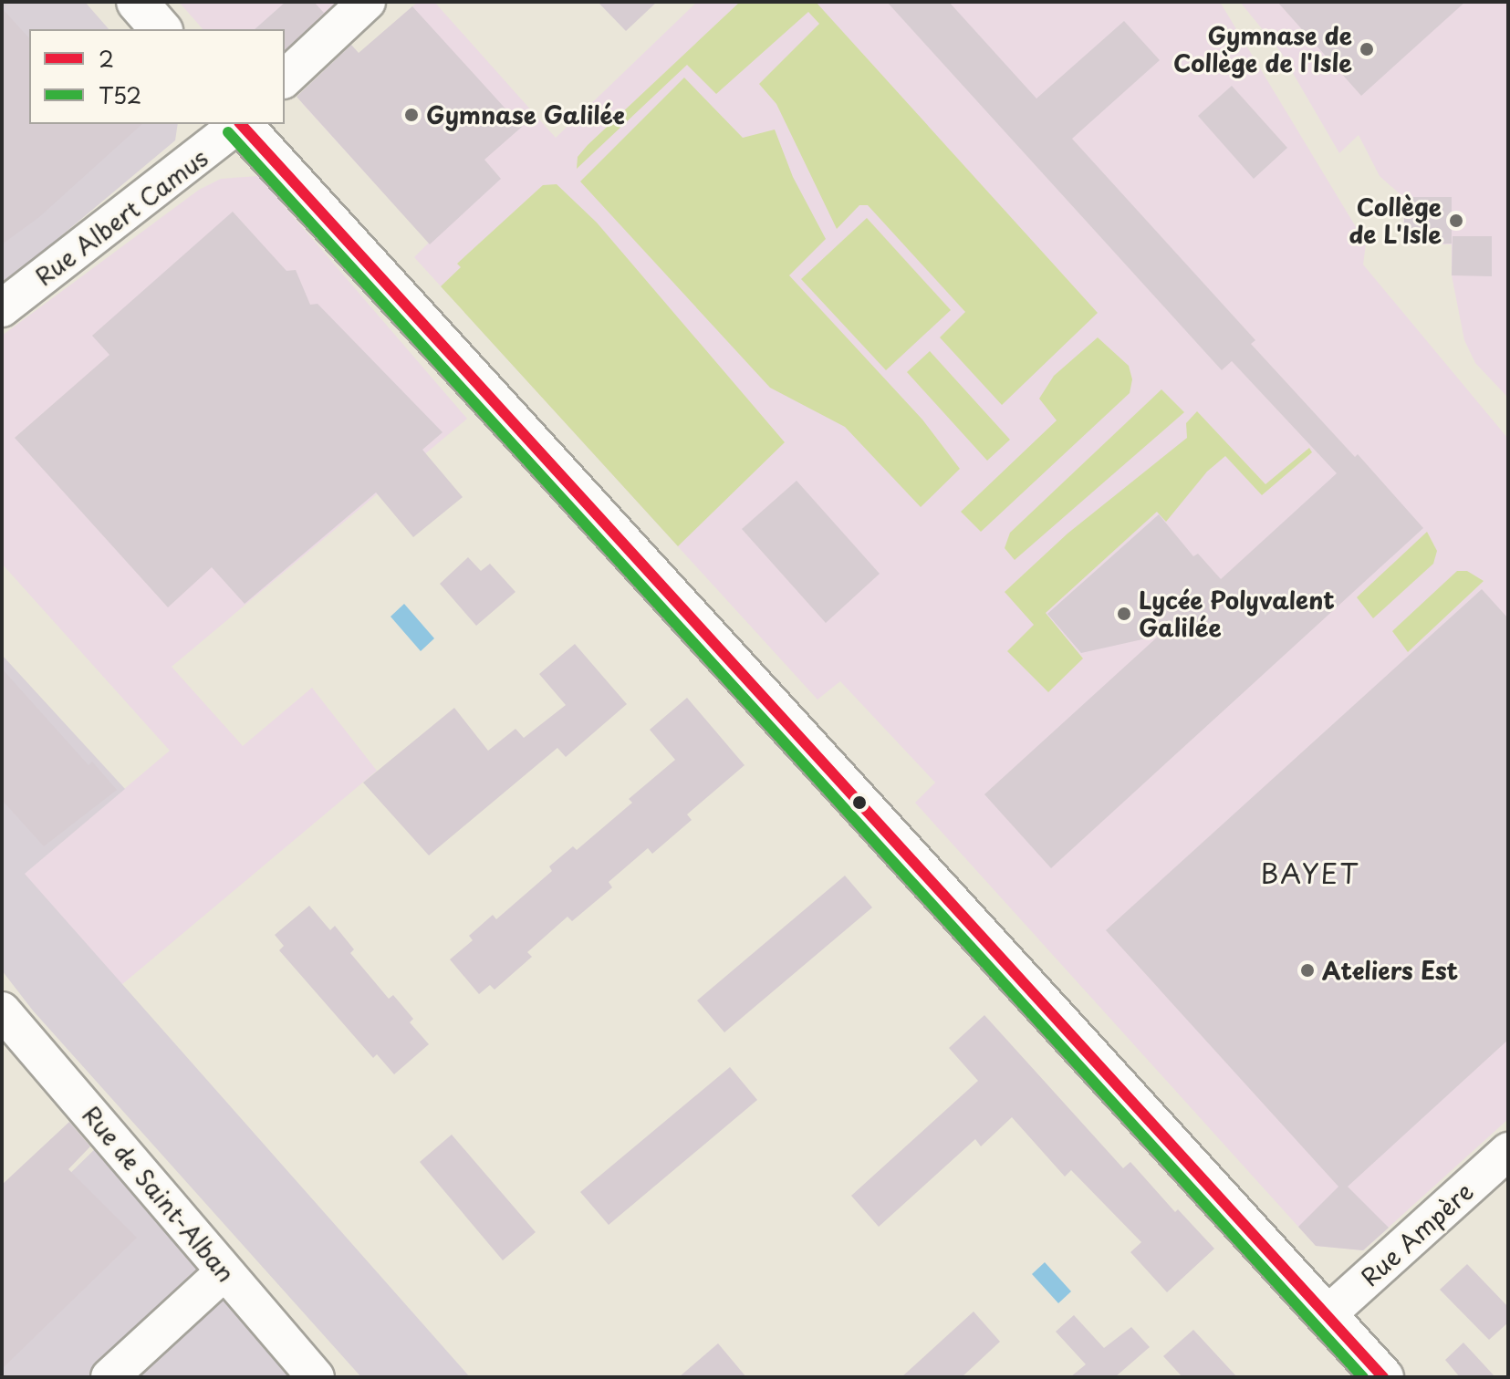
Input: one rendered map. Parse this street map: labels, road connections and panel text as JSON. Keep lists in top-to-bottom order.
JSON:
{
  "streets": {
    "street": ["Rue Albert Camus", "Rue de Saint-Alban", "Rue Ampère"]
  },
  "districts": ["BAYET"],
  "places": [
    "Gymnase de Collège de l'Isle",
    "Gymnase Galilée",
    "Collège de L'Isle",
    "Lycée Polyvalent Galilée",
    "Ateliers Est"
  ],
  "lines": ["transit line 2", "transit line T52"],
  "legend": ["2", "T52"]
}
